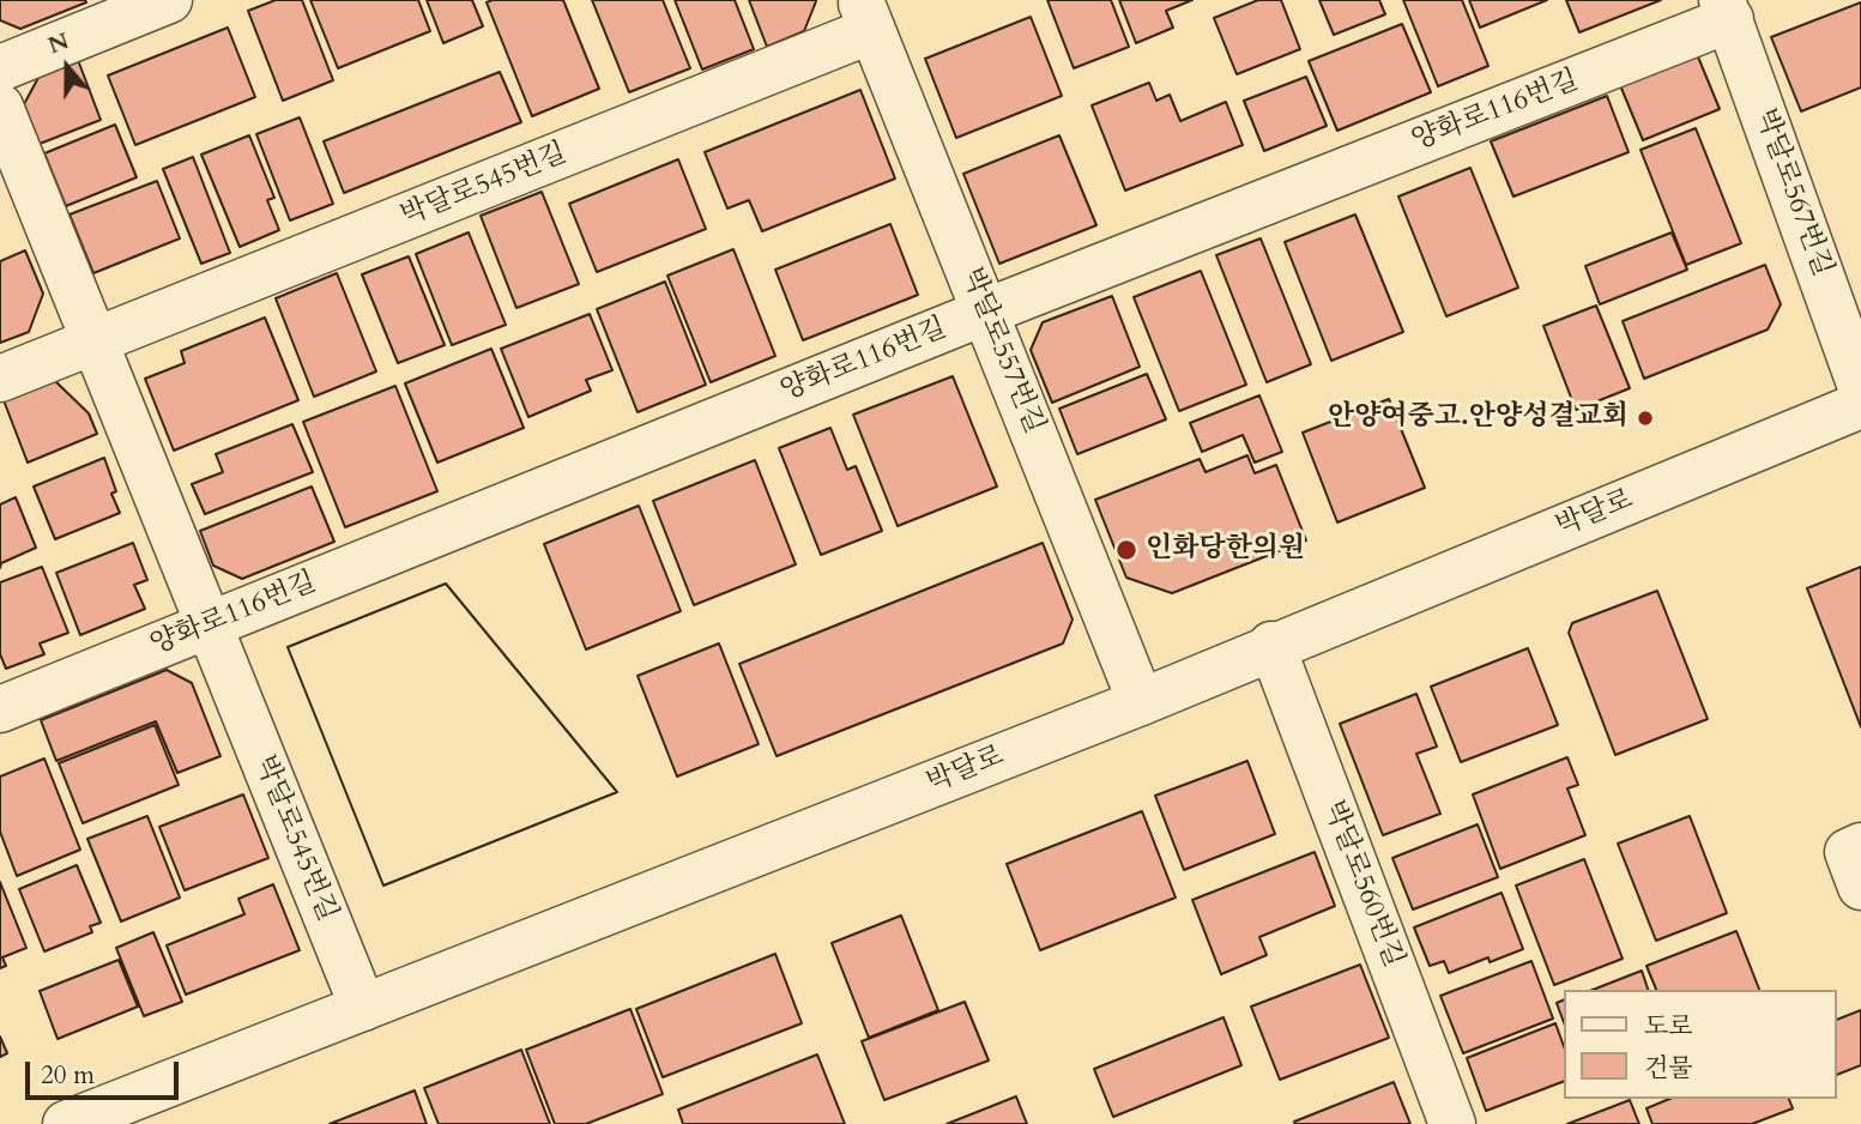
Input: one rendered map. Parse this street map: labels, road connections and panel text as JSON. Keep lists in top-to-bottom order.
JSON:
{
  "streets": {
    "street": [
      "양화로116번길",
      "박달로545번길",
      "박달로567번길",
      "박달로557번길",
      "박달로",
      "박달로560번길"
    ]
  },
  "crossings": [
    ["양화로116번길", "박달로545번길"],
    ["양화로116번길", "박달로567번길"],
    ["양화로116번길", "박달로557번길"],
    ["박달로545번길", "박달로557번길"],
    ["박달로545번길", "박달로"],
    ["박달로557번길", "박달로"],
    ["박달로", "박달로560번길"]
  ],
  "places": ["안양여중고.안양성결교회", "인화당한의원"],
  "legend": ["도로", "건물"],
  "scale_bar": "20 m",
  "north": "top"
}
